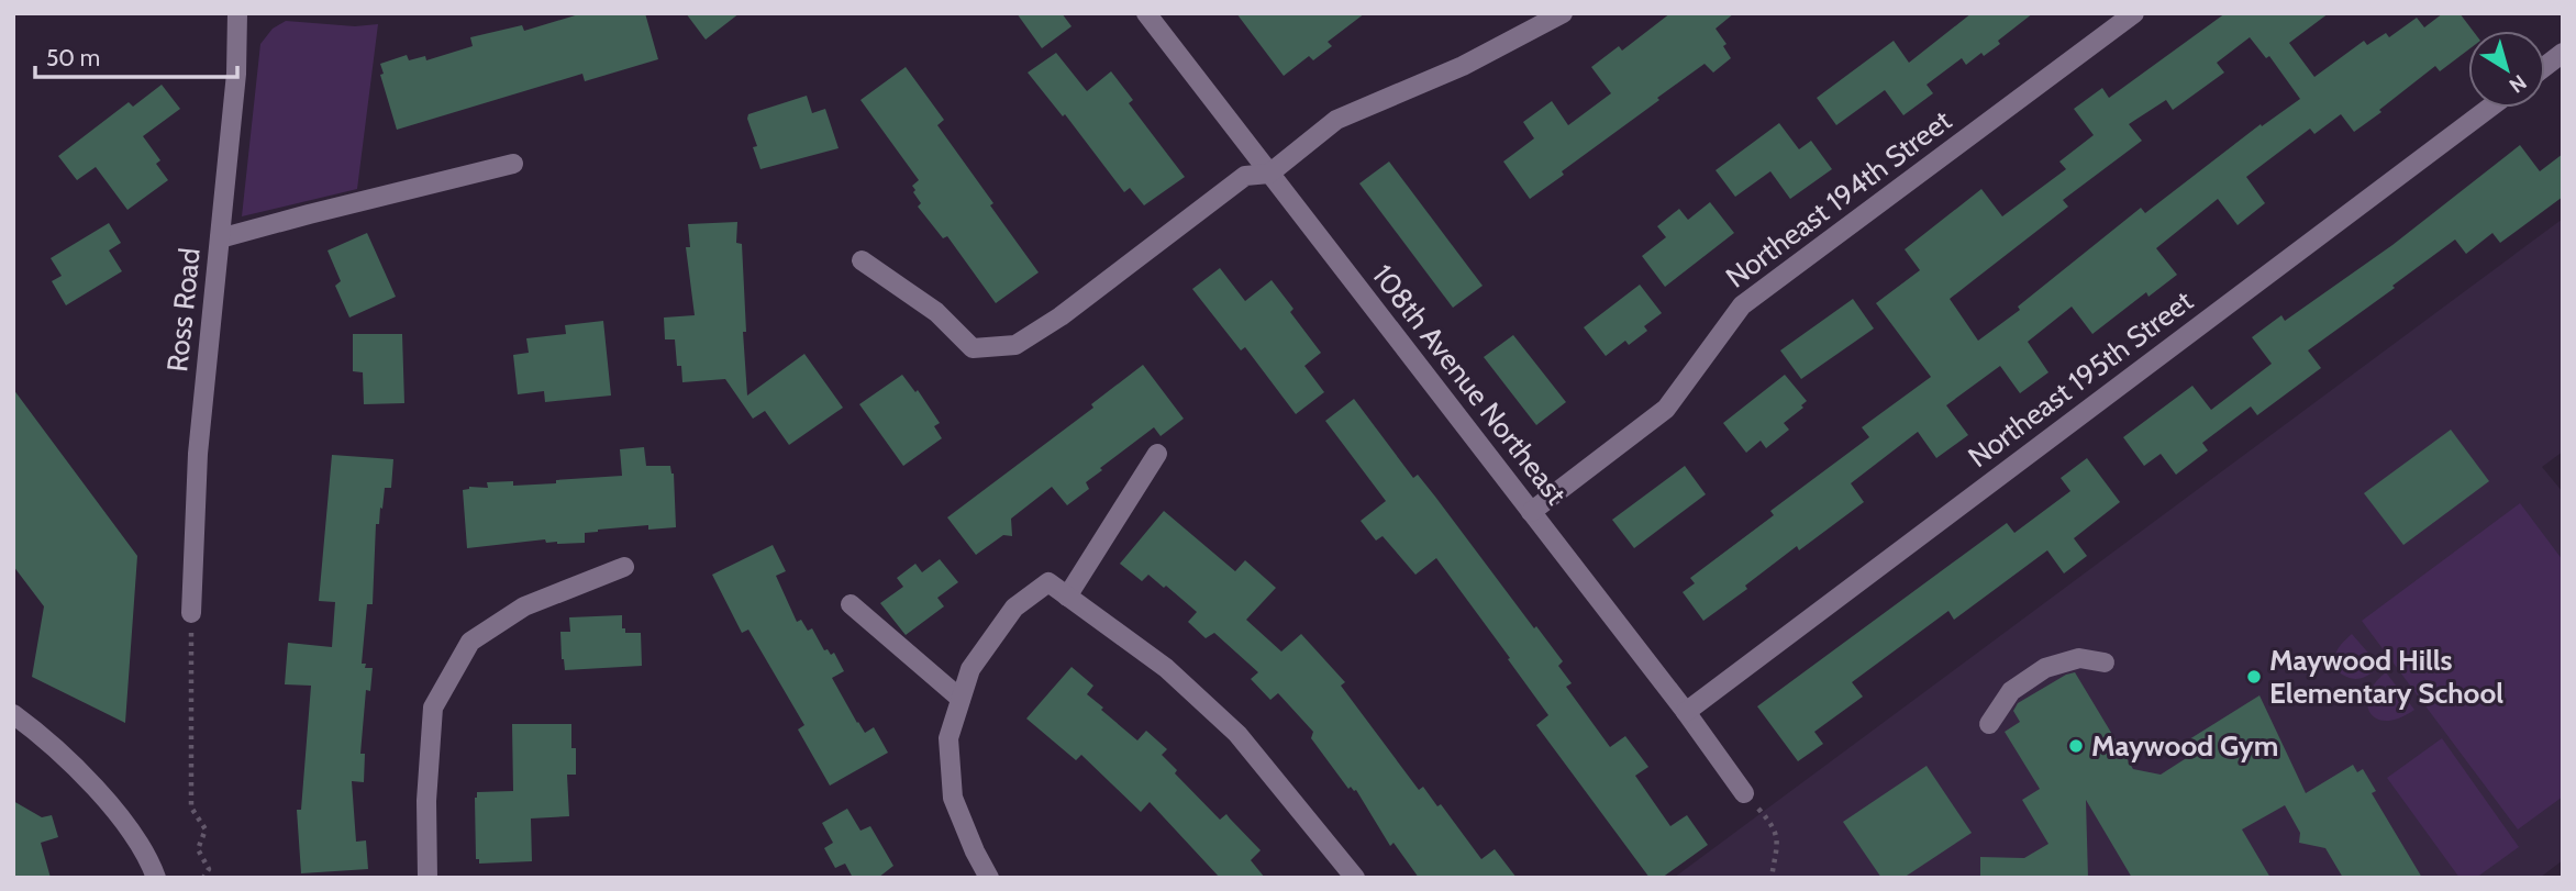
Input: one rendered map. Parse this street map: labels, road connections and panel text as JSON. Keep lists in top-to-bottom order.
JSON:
{
  "streets": {
    "street": [
      "Northeast 194th Street",
      "Ross Road",
      "Northeast 195th Street",
      "108th Avenue Northeast"
    ]
  },
  "crossings": [
    ["Northeast 194th Street", "108th Avenue Northeast"],
    ["Northeast 195th Street", "108th Avenue Northeast"]
  ],
  "places": ["Maywood Hills Elementary School", "Maywood Gym"],
  "scale_bar": "50 m",
  "north": "bottom right"
}
